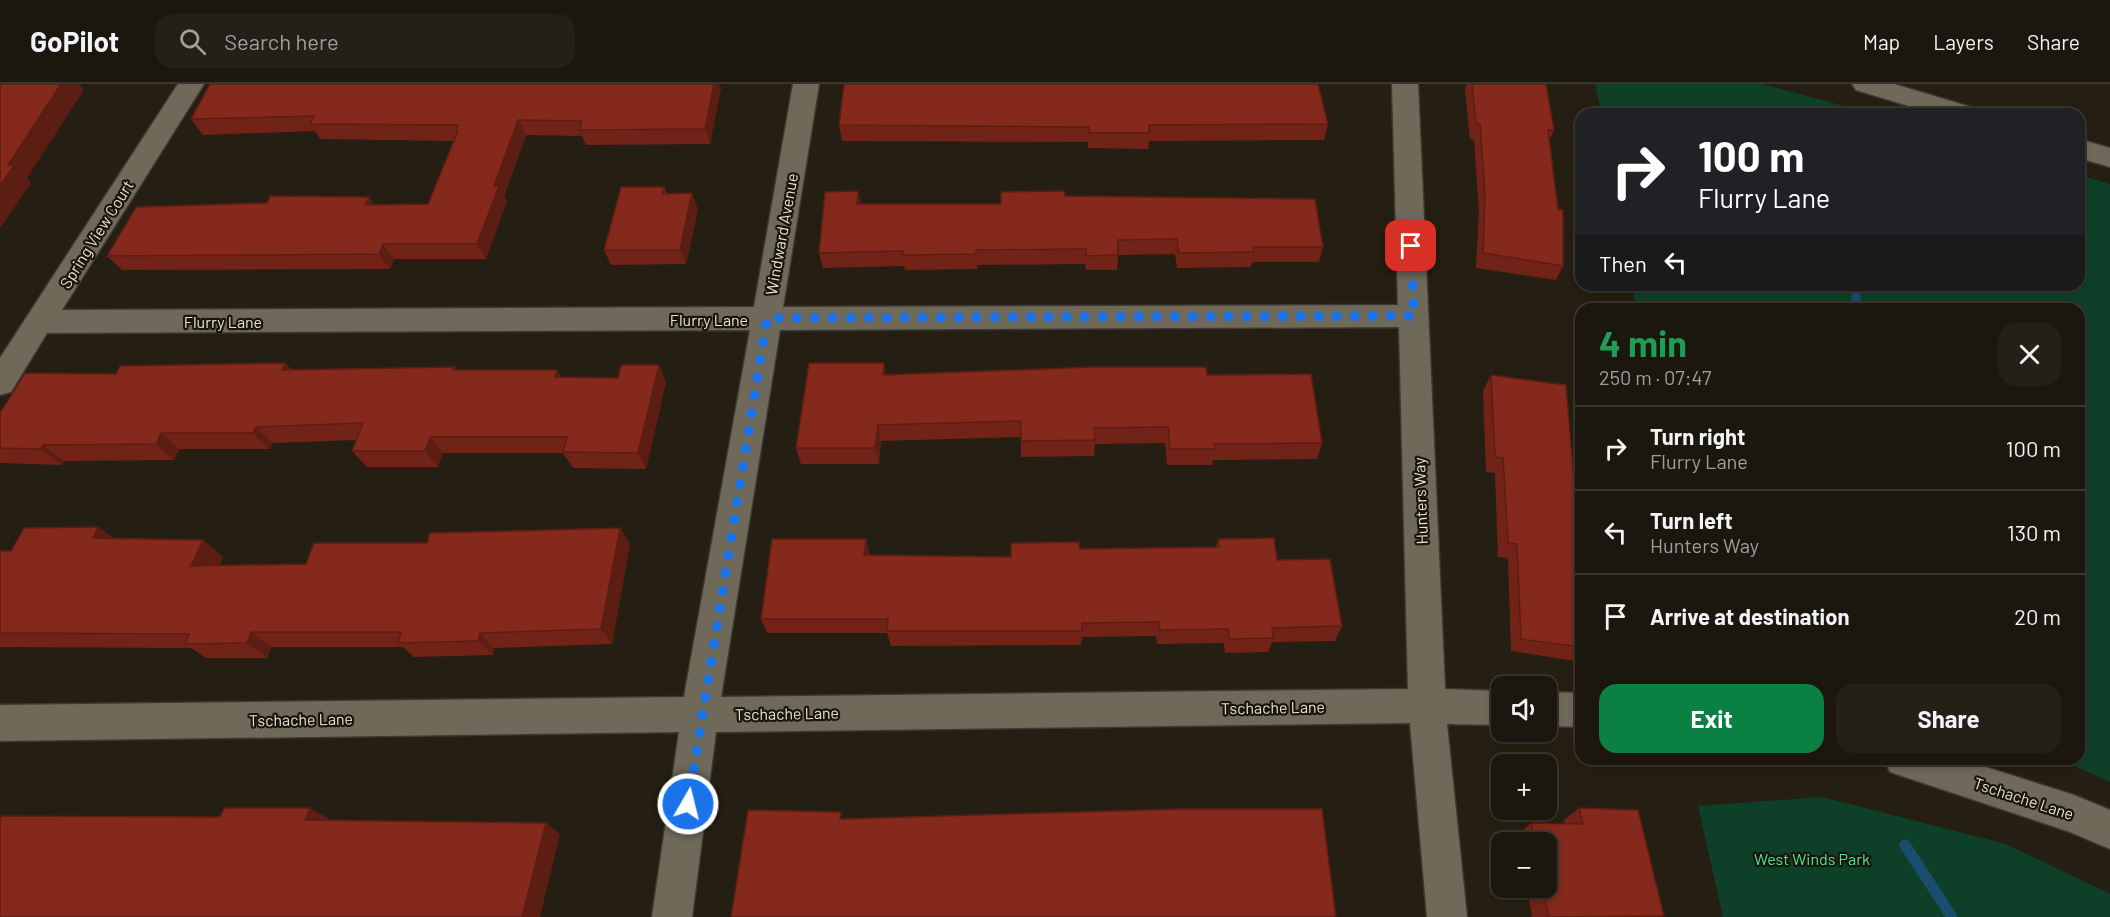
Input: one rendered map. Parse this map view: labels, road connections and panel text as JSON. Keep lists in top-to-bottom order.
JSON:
{
  "streets": {
    "street": [
      "Spring View Court",
      "Windward Avenue",
      "Flurry Lane",
      "Hunters Way",
      "Tschache Lane"
    ]
  },
  "crossings": [
    ["Spring View Court", "Flurry Lane"],
    ["Windward Avenue", "Flurry Lane"],
    ["Windward Avenue", "Tschache Lane"],
    ["Flurry Lane", "Hunters Way"],
    ["Hunters Way", "Tschache Lane"]
  ],
  "parks": ["West Winds Park"],
  "page": {
    "header": "GoPilot",
    "search": "Search here",
    "nav": ["Map", "Layers", "Share"],
    "turn": ["100 m", "Flurry Lane"],
    "then": "Then",
    "heading": ["4 min", "250 m · 07:47"],
    "list": [
      {
        "name": "Turn right",
        "note": "Flurry Lane",
        "value": "100 m"
      },
      {
        "name": "Turn left",
        "note": "Hunters Way",
        "value": "130 m"
      },
      {
        "name": "Arrive at destination",
        "value": "20 m"
      }
    ],
    "buttons": ["Exit", "Share"],
    "map_buttons": ["+", "−"]
  }
}
